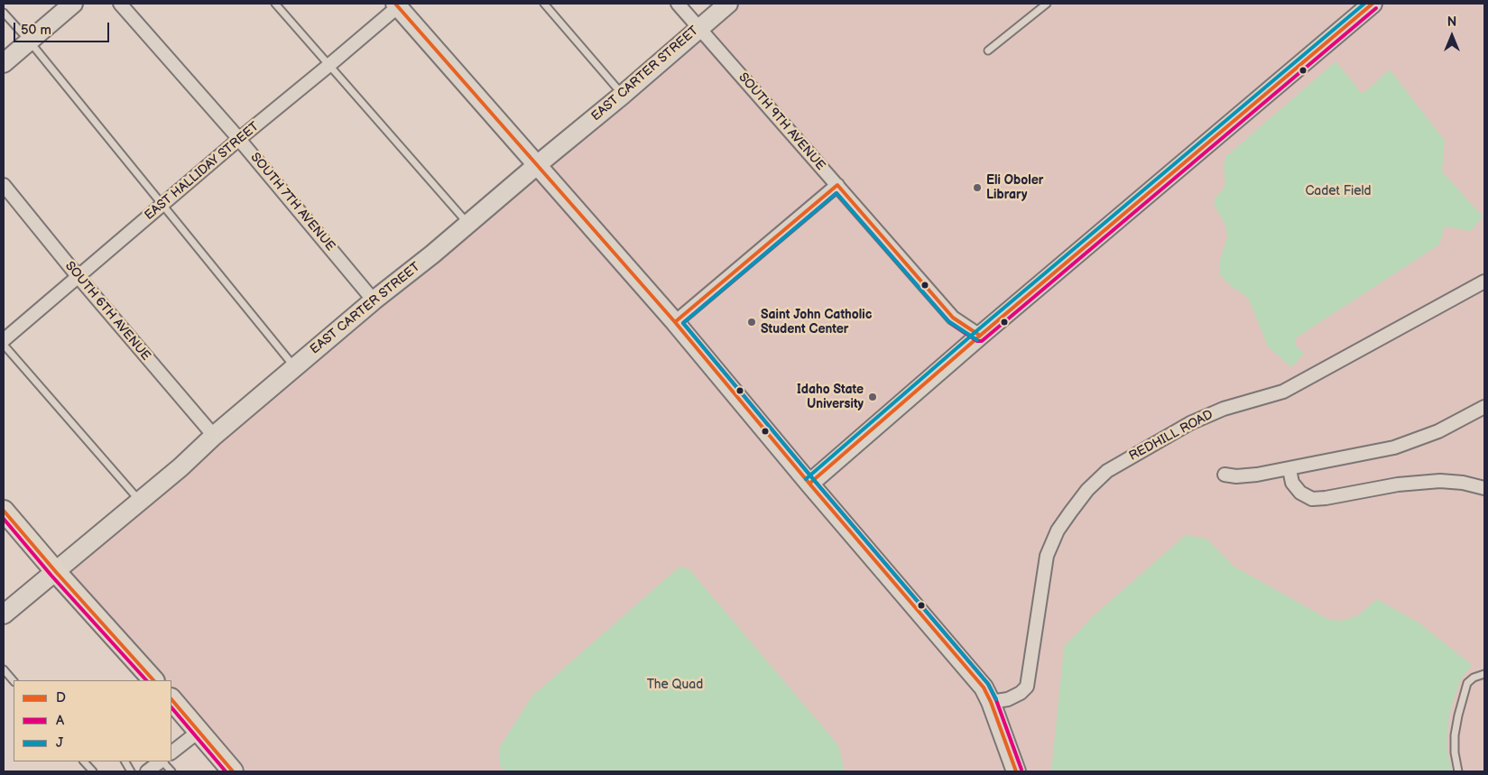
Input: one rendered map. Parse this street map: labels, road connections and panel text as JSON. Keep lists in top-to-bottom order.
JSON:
{
  "streets": {
    "street": [
      "EAST CARTER STREET",
      "SOUTH 9TH AVENUE",
      "EAST HALLIDAY STREET",
      "SOUTH 7TH AVENUE",
      "SOUTH 6TH AVENUE",
      "REDHILL ROAD"
    ]
  },
  "crossings": [
    ["EAST CARTER STREET", "SOUTH 9TH AVENUE"],
    ["EAST CARTER STREET", "SOUTH 7TH AVENUE"],
    ["EAST CARTER STREET", "SOUTH 6TH AVENUE"],
    ["EAST HALLIDAY STREET", "SOUTH 7TH AVENUE"],
    ["EAST HALLIDAY STREET", "SOUTH 6TH AVENUE"]
  ],
  "parks": ["Cadet Field", "The Quad"],
  "places": ["Eli Oboler Library", "Saint John Catholic Student Center", "Idaho State University"],
  "lines": ["transit line D", "transit line J", "transit line A"],
  "legend": ["D", "A", "J"],
  "scale_bar": "50 m",
  "north": "top"
}
